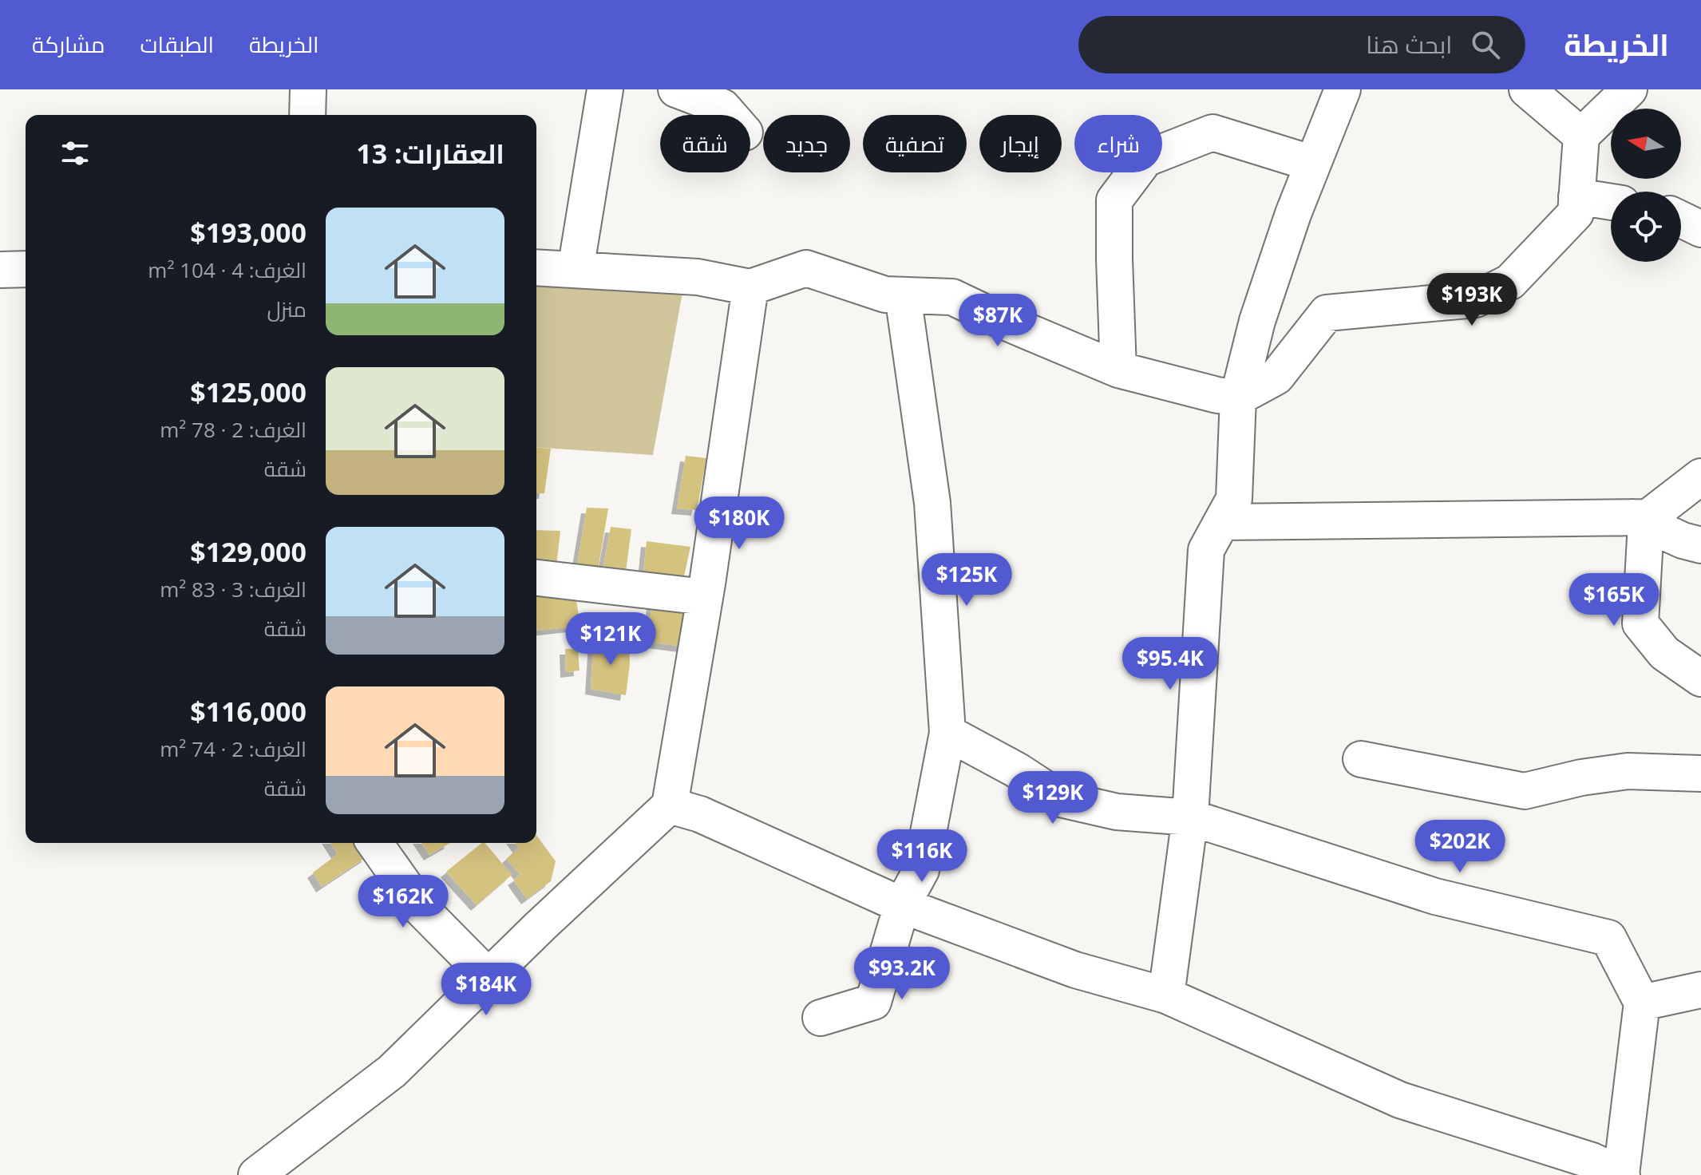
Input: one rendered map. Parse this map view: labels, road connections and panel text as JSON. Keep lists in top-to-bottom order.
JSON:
{
  "north": "left",
  "page": {
    "header": "الخريطة",
    "search": "ابحث هنا",
    "nav": ["الخريطة", "الطبقات", "مشاركة"],
    "chip": [
      "شراء",
      "إيجار",
      "تصفية",
      "جديد",
      "شقة"
    ],
    "heading": "العقارات: 13",
    "list": [
      {
        "name": "$193,000",
        "note": "الغرف: 4 · 104 m² · منزل"
      },
      {
        "name": "$125,000",
        "note": "الغرف: 2 · 78 m² · شقة"
      },
      {
        "name": "$129,000",
        "note": "الغرف: 3 · 83 m² · شقة"
      },
      {
        "name": "$116,000",
        "note": "الغرف: 2 · 74 m² · شقة"
      }
    ],
    "price": [
      "$193K",
      "$87K",
      "$180K",
      "$125K",
      "$165K",
      "$121K",
      "$95.4K",
      "$129K",
      "$202K",
      "$116K",
      "$162K",
      "$93.2K",
      "$184K"
    ]
  }
}
